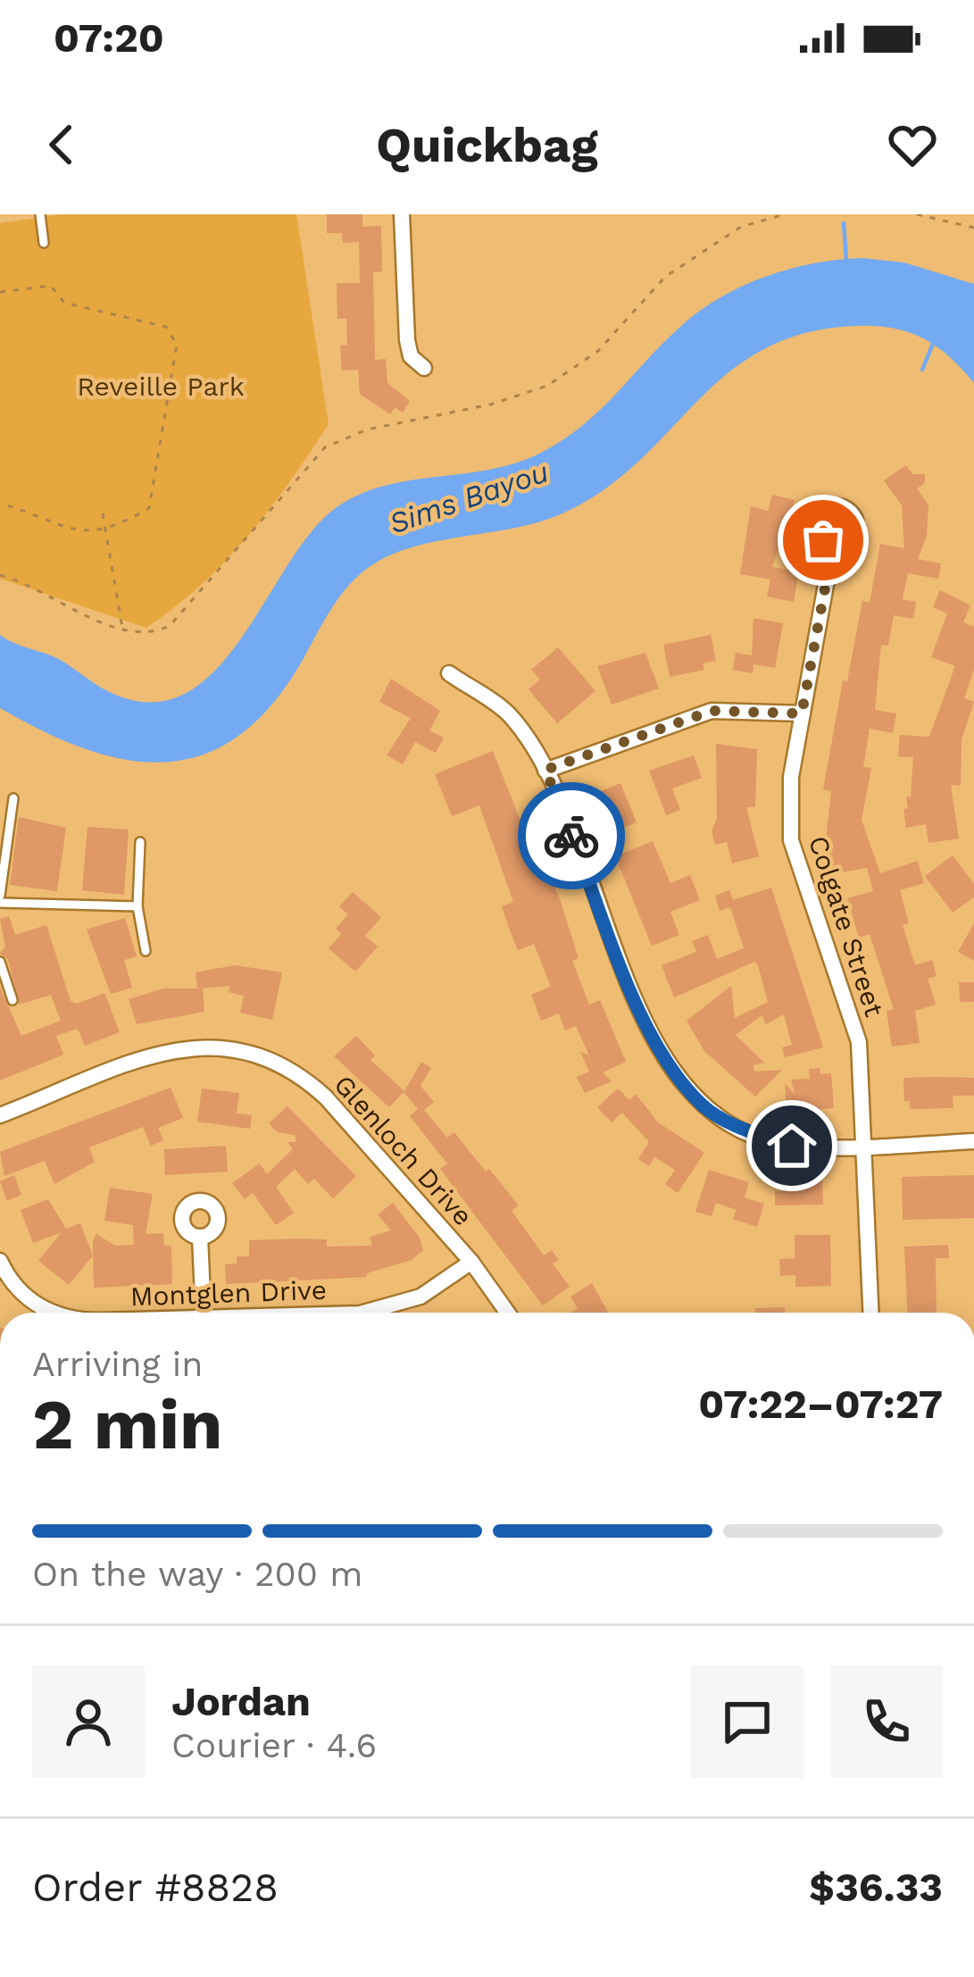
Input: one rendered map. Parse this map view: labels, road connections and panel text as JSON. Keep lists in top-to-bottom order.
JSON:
{
  "streets": {
    "street": ["Colgate Street", "Glenloch Drive", "Montglen Drive"]
  },
  "crossings": [
    ["Glenloch Drive", "Montglen Drive"]
  ],
  "water": ["Sims Bayou"],
  "parks": ["Reveille Park"],
  "page": {
    "status": "07:20",
    "header": "Quickbag",
    "heading": ["2 min", "Arriving in", "07:22–07:27"],
    "panel": [
      "Jordan",
      "Courier · 4.6",
      "Order #8828",
      "$36.33"
    ],
    "bar": "On the way · 200 m"
  }
}
